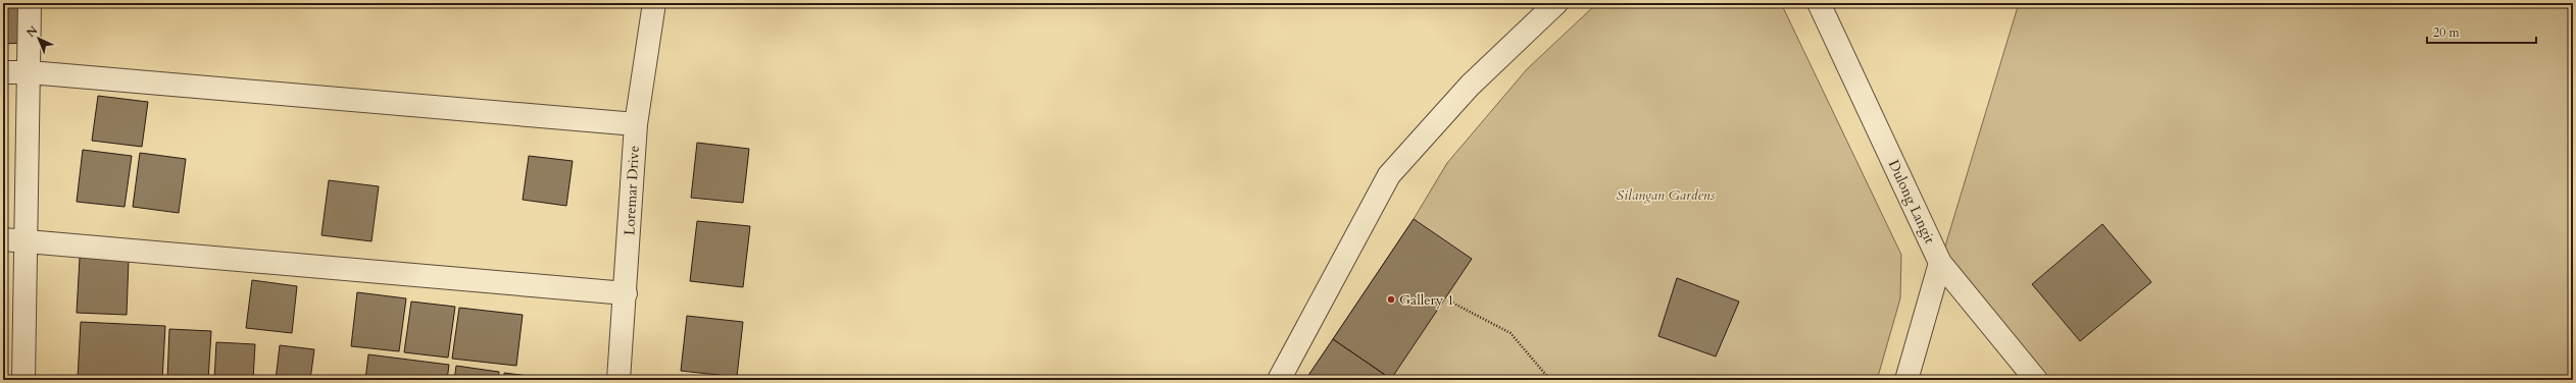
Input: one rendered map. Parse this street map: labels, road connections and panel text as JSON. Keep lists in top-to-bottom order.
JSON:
{
  "streets": {
    "street": ["Loremar Drive", "Dulong Langit"]
  },
  "parks": ["Silangan Gardens"],
  "places": ["Gallery 1"],
  "scale_bar": "20 m",
  "north": "top left"
}
